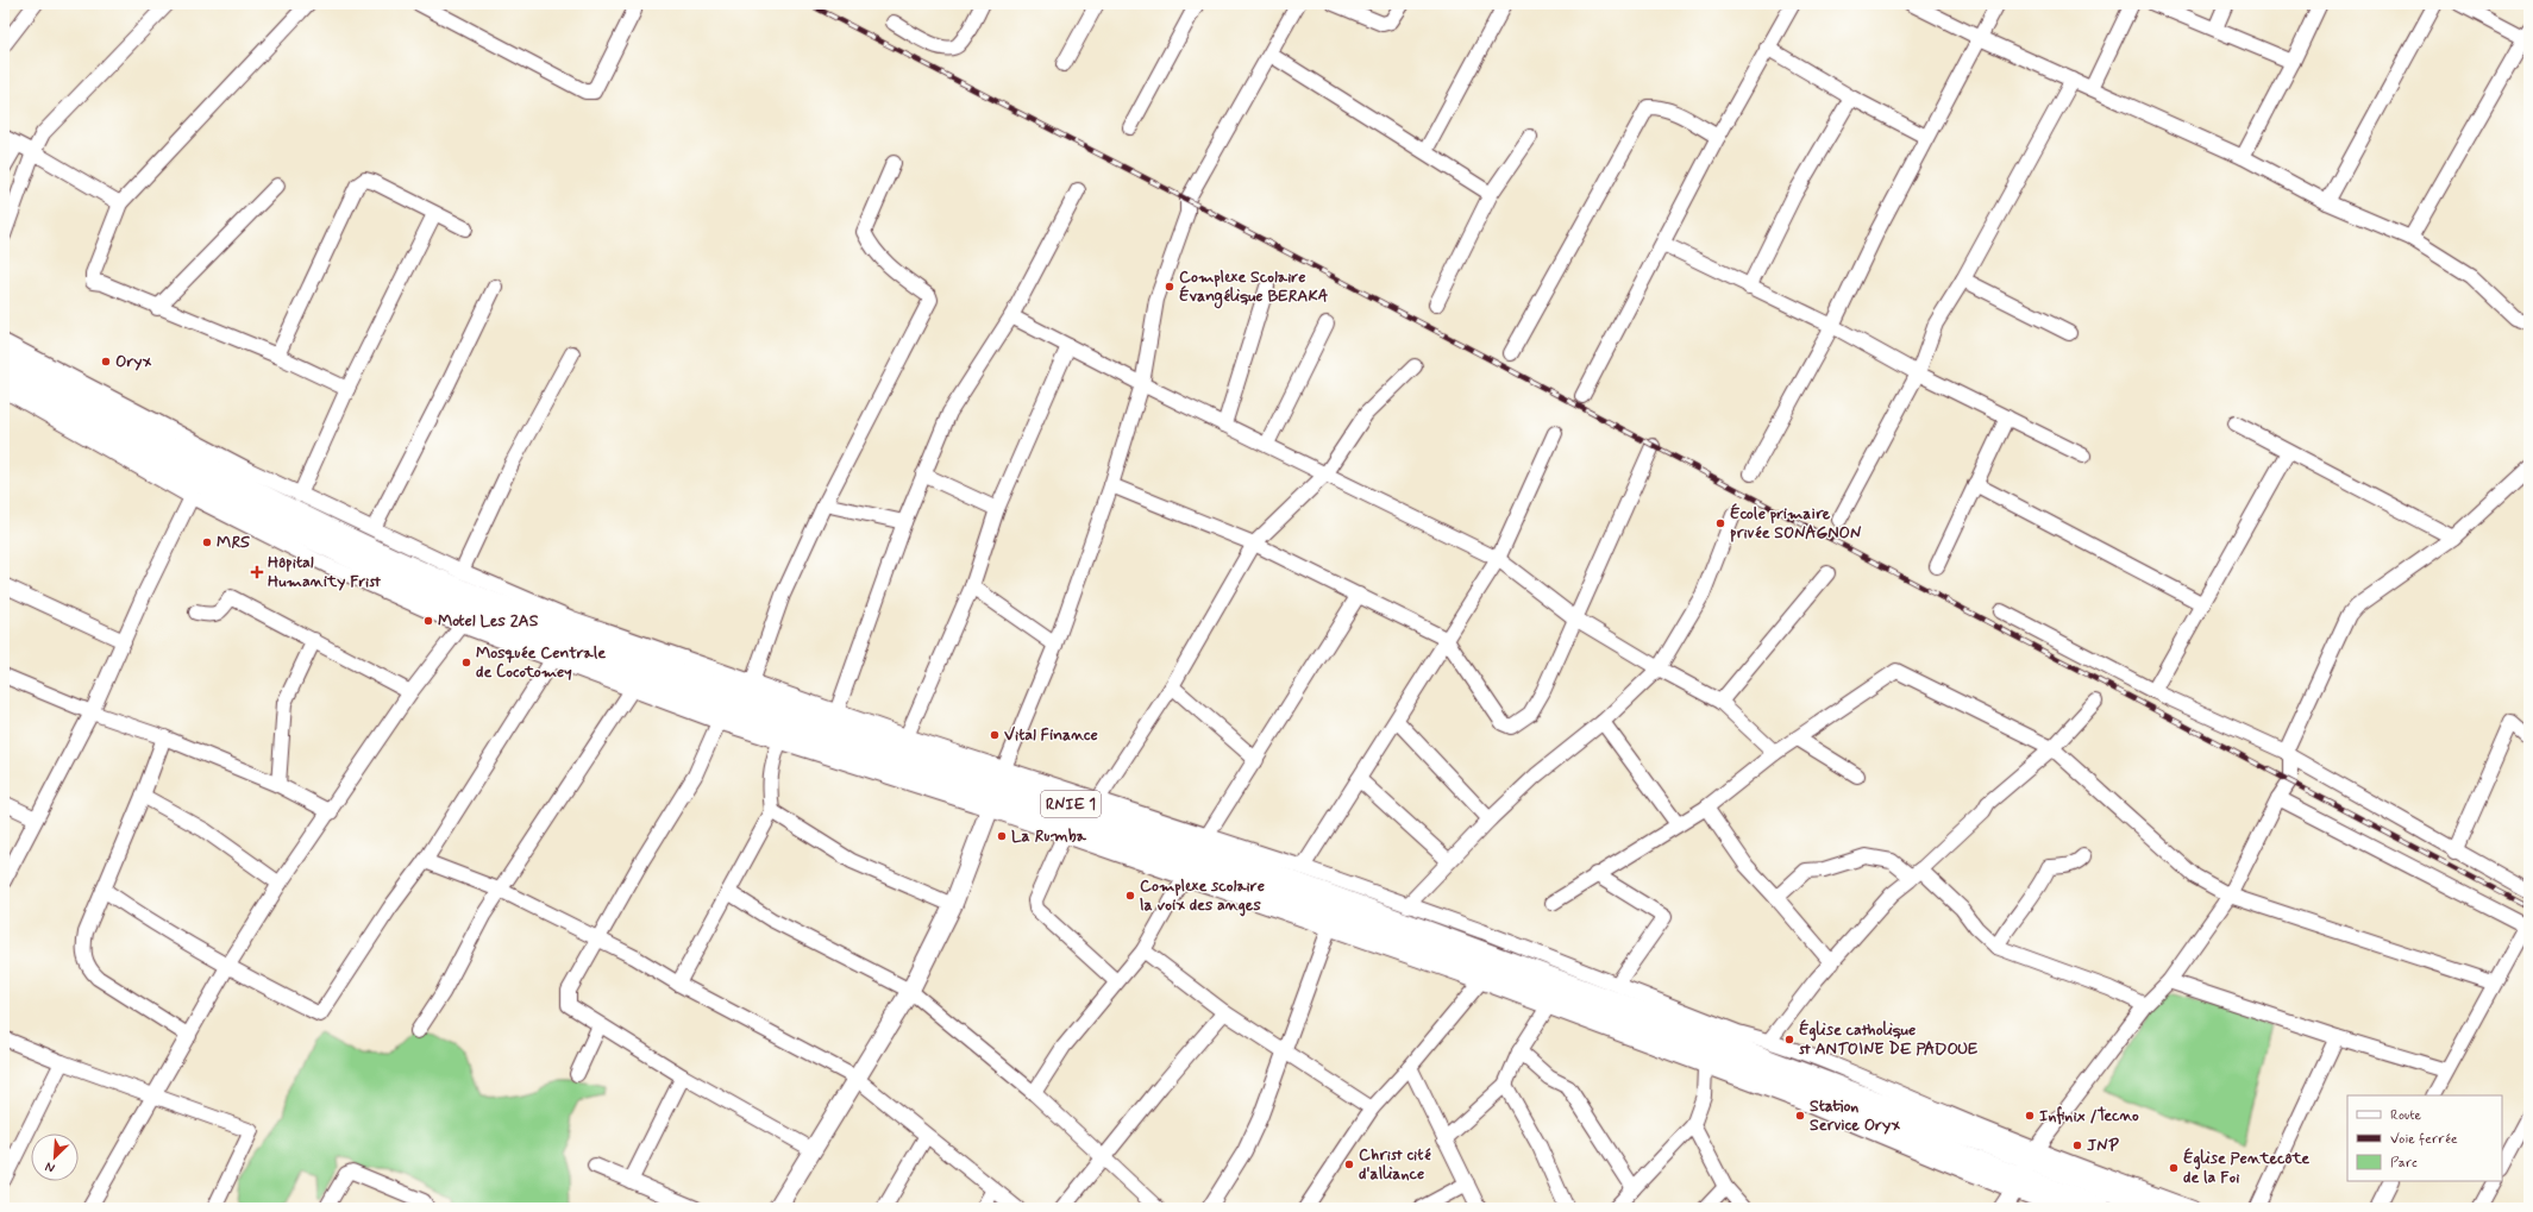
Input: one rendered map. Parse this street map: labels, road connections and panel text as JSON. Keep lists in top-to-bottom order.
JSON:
{
  "streets": {
    "highway": ["RNIE 1"]
  },
  "places": {
    "other": [
      "Complexe Scolaire Évangélique BERAKA",
      "Oryx",
      "École primaire privée SONAGNON",
      "MRS",
      "Motel Les 2AS",
      "Mosquée Centrale de Cocotomey",
      "Vital Finance",
      "La Rumba",
      "Complexe scolaire la voix des anges",
      "Église catholique st ANTOINE DE PADOUE",
      "Station Service Oryx",
      "Infinix /Tecno",
      "JNP",
      "Christ cité d'alliance",
      "Église Pentecôte de la Foi"
    ],
    "health": ["Hôpital Humanity Frist"]
  },
  "legend": ["Route", "Voie ferrée", "Parc"],
  "north": "bottom left"
}
